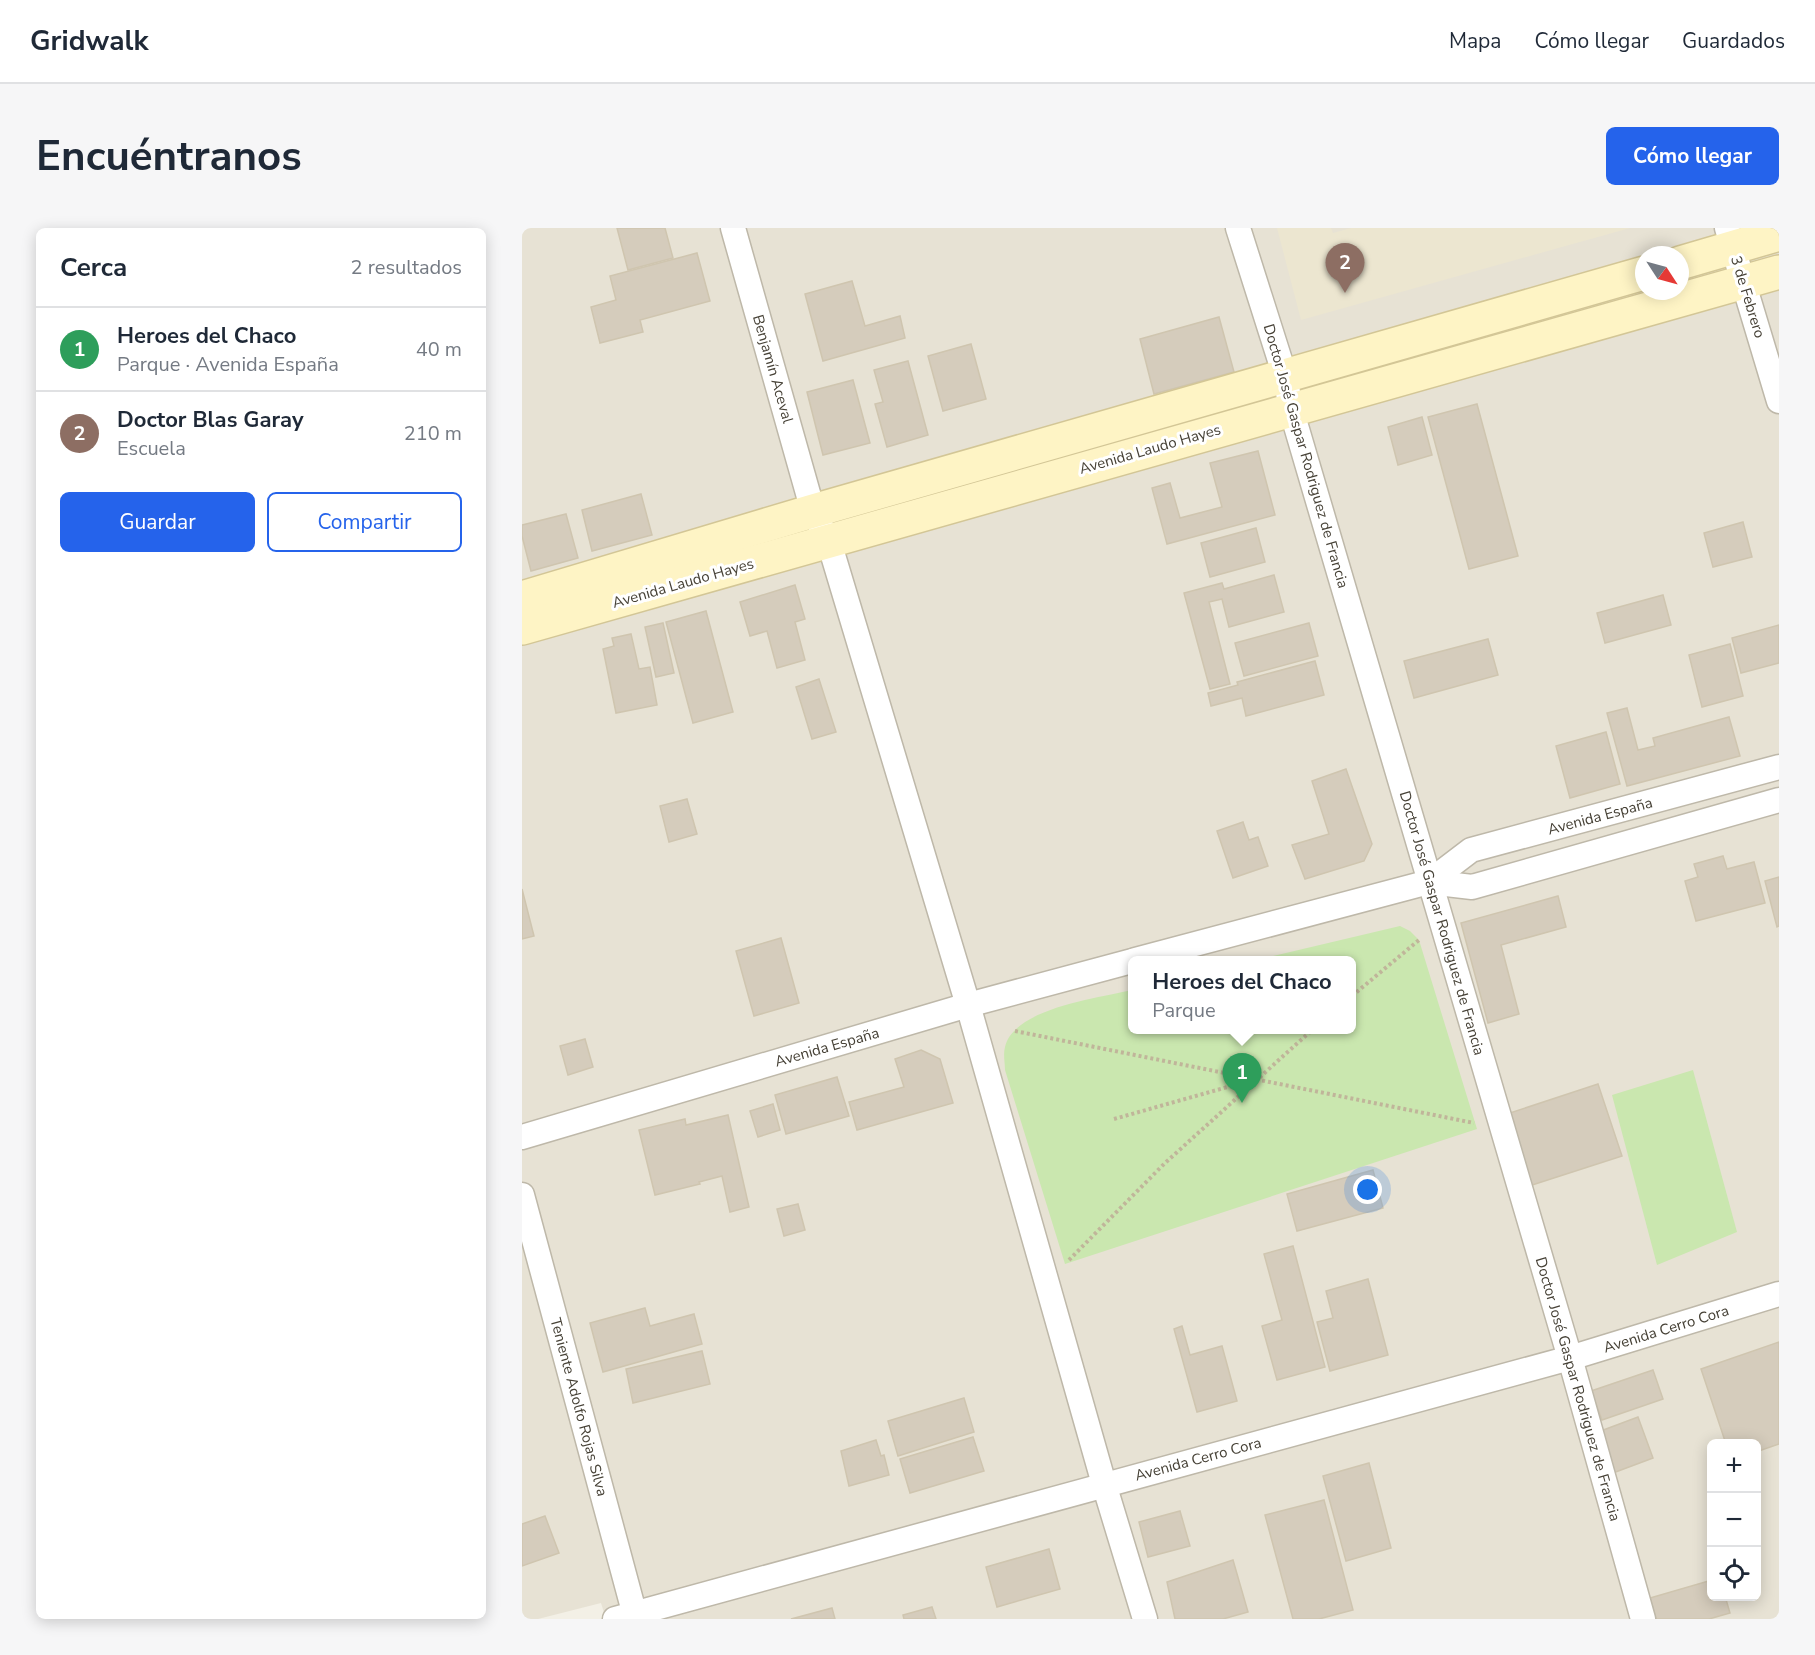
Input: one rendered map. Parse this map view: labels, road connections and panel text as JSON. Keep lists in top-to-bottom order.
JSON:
{
  "streets": {
    "street": [
      "3 de Febrero",
      "Benjamín Aceval",
      "Avenida Laudo Hayes",
      "Doctor José Gaspar Rodriguez de Francia",
      "Avenida España",
      "Avenida Cerro Cora",
      "Teniente Adolfo Rojas Silva"
    ]
  },
  "crossings": [
    ["3 de Febrero", "Avenida Laudo Hayes"],
    ["Benjamín Aceval", "Avenida Laudo Hayes"],
    ["Benjamín Aceval", "Avenida España"],
    ["Benjamín Aceval", "Avenida Cerro Cora"],
    ["Avenida Laudo Hayes", "Doctor José Gaspar Rodriguez de Francia"],
    ["Doctor José Gaspar Rodriguez de Francia", "Avenida España"],
    ["Doctor José Gaspar Rodriguez de Francia", "Avenida Cerro Cora"],
    ["Avenida Cerro Cora", "Teniente Adolfo Rojas Silva"]
  ],
  "north": "bottom right",
  "page": {
    "header": "Gridwalk",
    "nav": ["Mapa", "Cómo llegar", "Guardados"],
    "buttons": [
      "Cómo llegar",
      ["Guardar", "Compartir"]
    ],
    "title": "Encuéntranos",
    "heading": ["Cerca", "2 resultados"],
    "pins": ["2", "1"],
    "list": [
      {
        "mark": "1",
        "name": "Heroes del Chaco",
        "note": "Parque · Avenida España",
        "value": "40 m"
      },
      {
        "mark": "2",
        "name": "Doctor Blas Garay",
        "note": "Escuela",
        "value": "210 m"
      }
    ],
    "popup": ["Heroes del Chaco", "Parque"],
    "map_buttons": ["+", "−"]
  }
}
